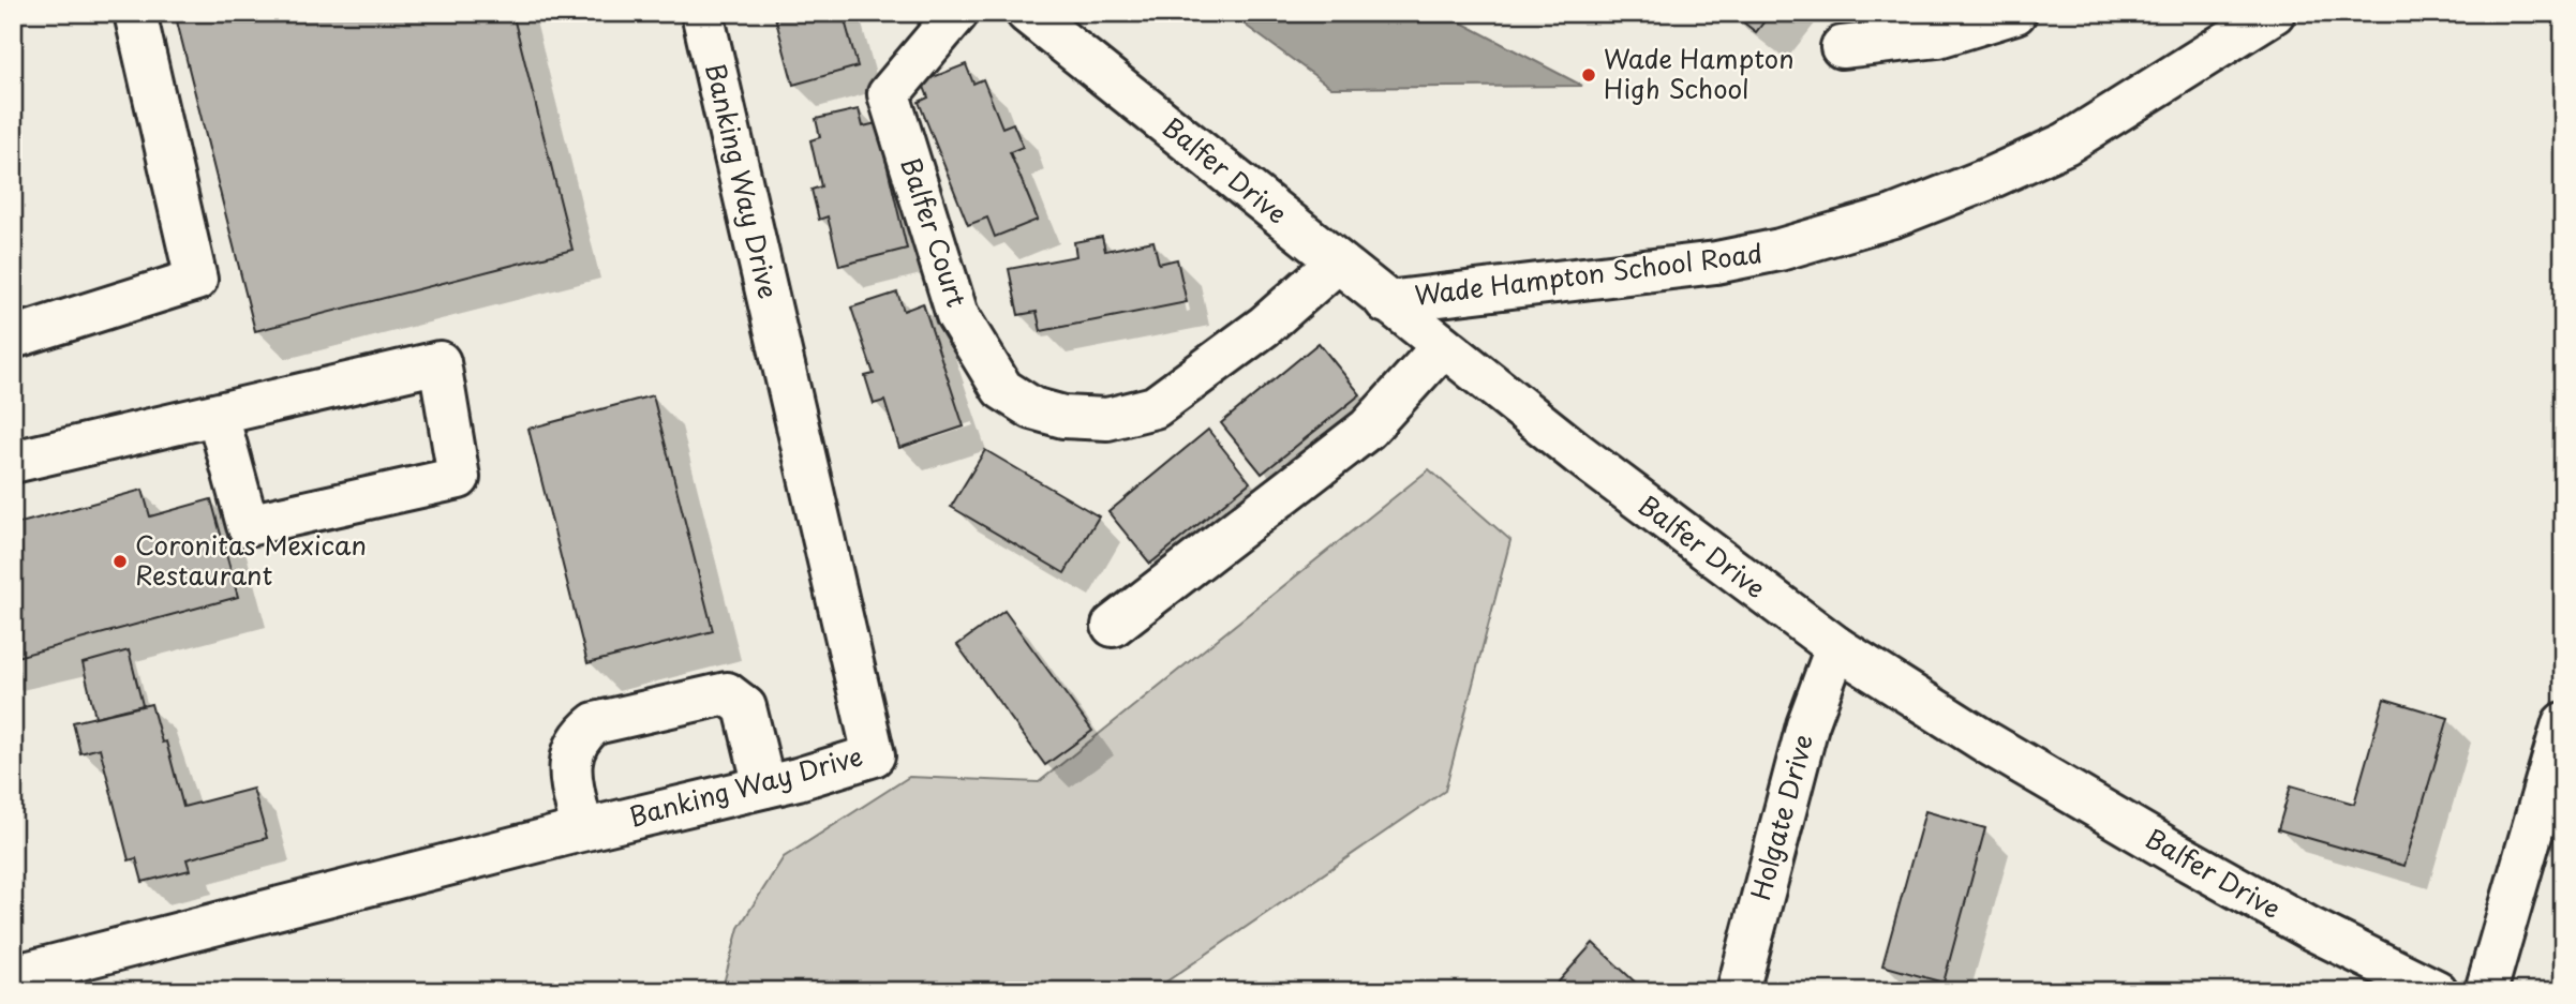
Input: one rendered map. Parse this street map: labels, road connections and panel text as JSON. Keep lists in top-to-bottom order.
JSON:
{
  "streets": {
    "street": [
      "Balfer Drive",
      "Banking Way Drive",
      "Balfer Court",
      "Wade Hampton School Road",
      "Holgate Drive"
    ]
  },
  "crossings": [
    ["Balfer Drive", "Balfer Court"],
    ["Balfer Drive", "Wade Hampton School Road"],
    ["Balfer Drive", "Holgate Drive"]
  ],
  "places": ["Wade Hampton High School", "Coronitas Mexican Restaurant"]
}
